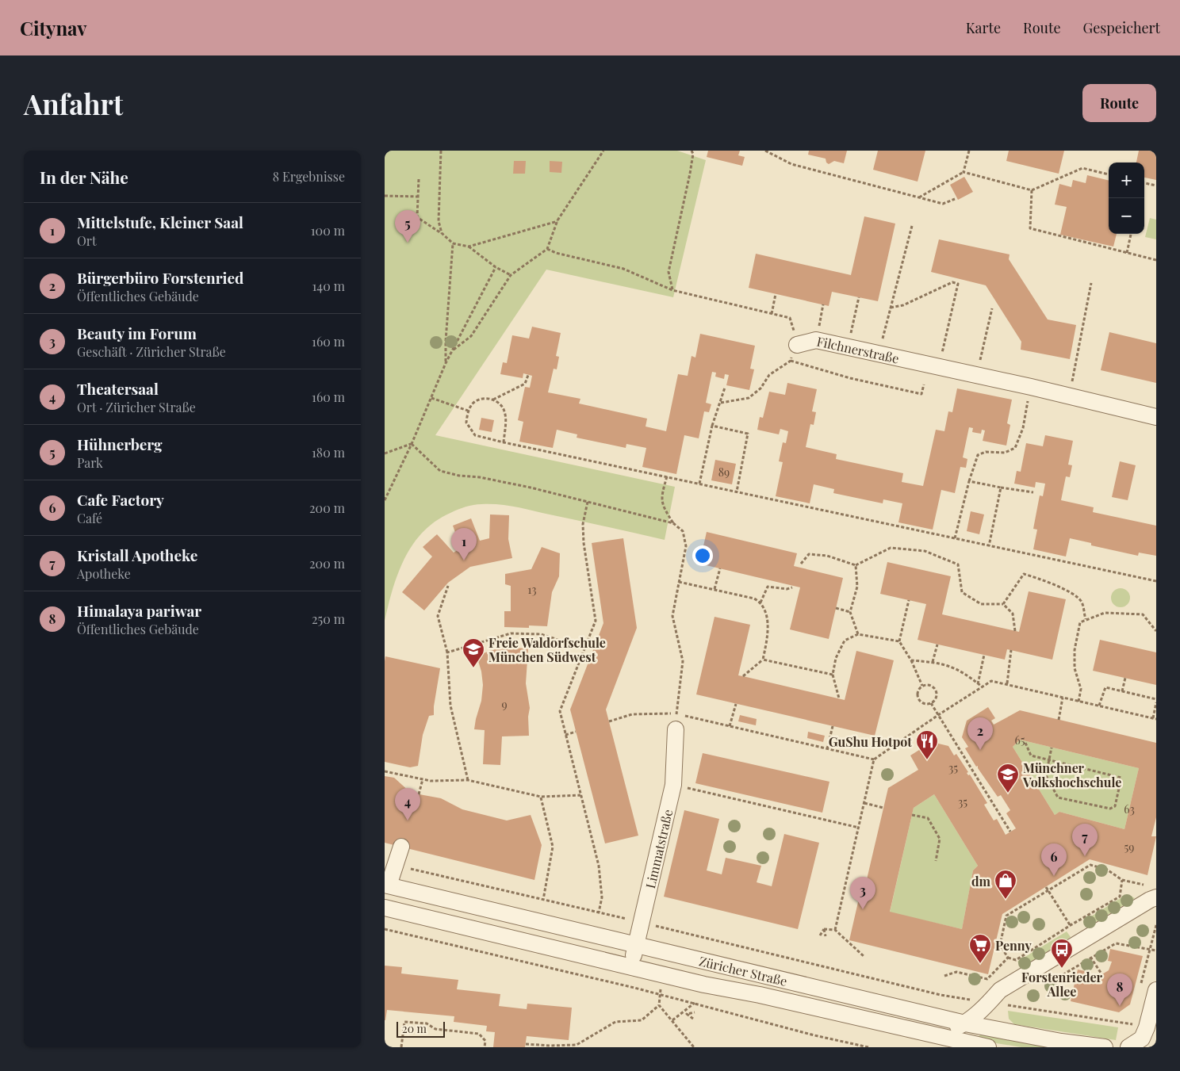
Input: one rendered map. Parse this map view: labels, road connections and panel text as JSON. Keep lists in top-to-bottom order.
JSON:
{
  "streets": {
    "street": ["Filchnerstraße", "Limmatstraße", "Züricher Straße"]
  },
  "crossings": [
    ["Limmatstraße", "Züricher Straße"]
  ],
  "places": {
    "school or university": ["Freie Waldorfschule München Südwest", "Münchner Volkshochschule"],
    "restaurant": ["GuShu Hotpot"],
    "shop": ["dm"],
    "supermarket": ["Penny"],
    "bus stop": ["Forstenrieder Allee"]
  },
  "house_numbers": [
    "89",
    "13",
    "9",
    "65",
    "35",
    "35",
    "63",
    "59"
  ],
  "scale_bar": "20 m",
  "page": {
    "header": "Citynav",
    "nav": ["Karte", "Route", "Gespeichert"],
    "buttons": "Route",
    "title": "Anfahrt",
    "heading": ["In der Nähe", "8 Ergebnisse"],
    "map_buttons": ["+", "−"],
    "list": [
      {
        "mark": "1",
        "name": "Mittelstufe, Kleiner Saal",
        "note": "Ort",
        "value": "100 m"
      },
      {
        "mark": "2",
        "name": "Bürgerbüro Forstenried",
        "note": "Öffentliches Gebäude",
        "value": "140 m"
      },
      {
        "mark": "3",
        "name": "Beauty im Forum",
        "note": "Geschäft · Züricher Straße",
        "value": "160 m"
      },
      {
        "mark": "4",
        "name": "Theatersaal",
        "note": "Ort · Züricher Straße",
        "value": "160 m"
      },
      {
        "mark": "5",
        "name": "Hühnerberg",
        "note": "Park",
        "value": "180 m"
      },
      {
        "mark": "6",
        "name": "Cafe Factory",
        "note": "Café",
        "value": "200 m"
      },
      {
        "mark": "7",
        "name": "Kristall Apotheke",
        "note": "Apotheke",
        "value": "200 m"
      },
      {
        "mark": "8",
        "name": "Himalaya pariwar",
        "note": "Öffentliches Gebäude",
        "value": "250 m"
      }
    ],
    "pins": [
      "5",
      "1",
      "2",
      "4",
      "7",
      "6",
      "3",
      "8"
    ],
    "scale": "20 m"
  }
}
